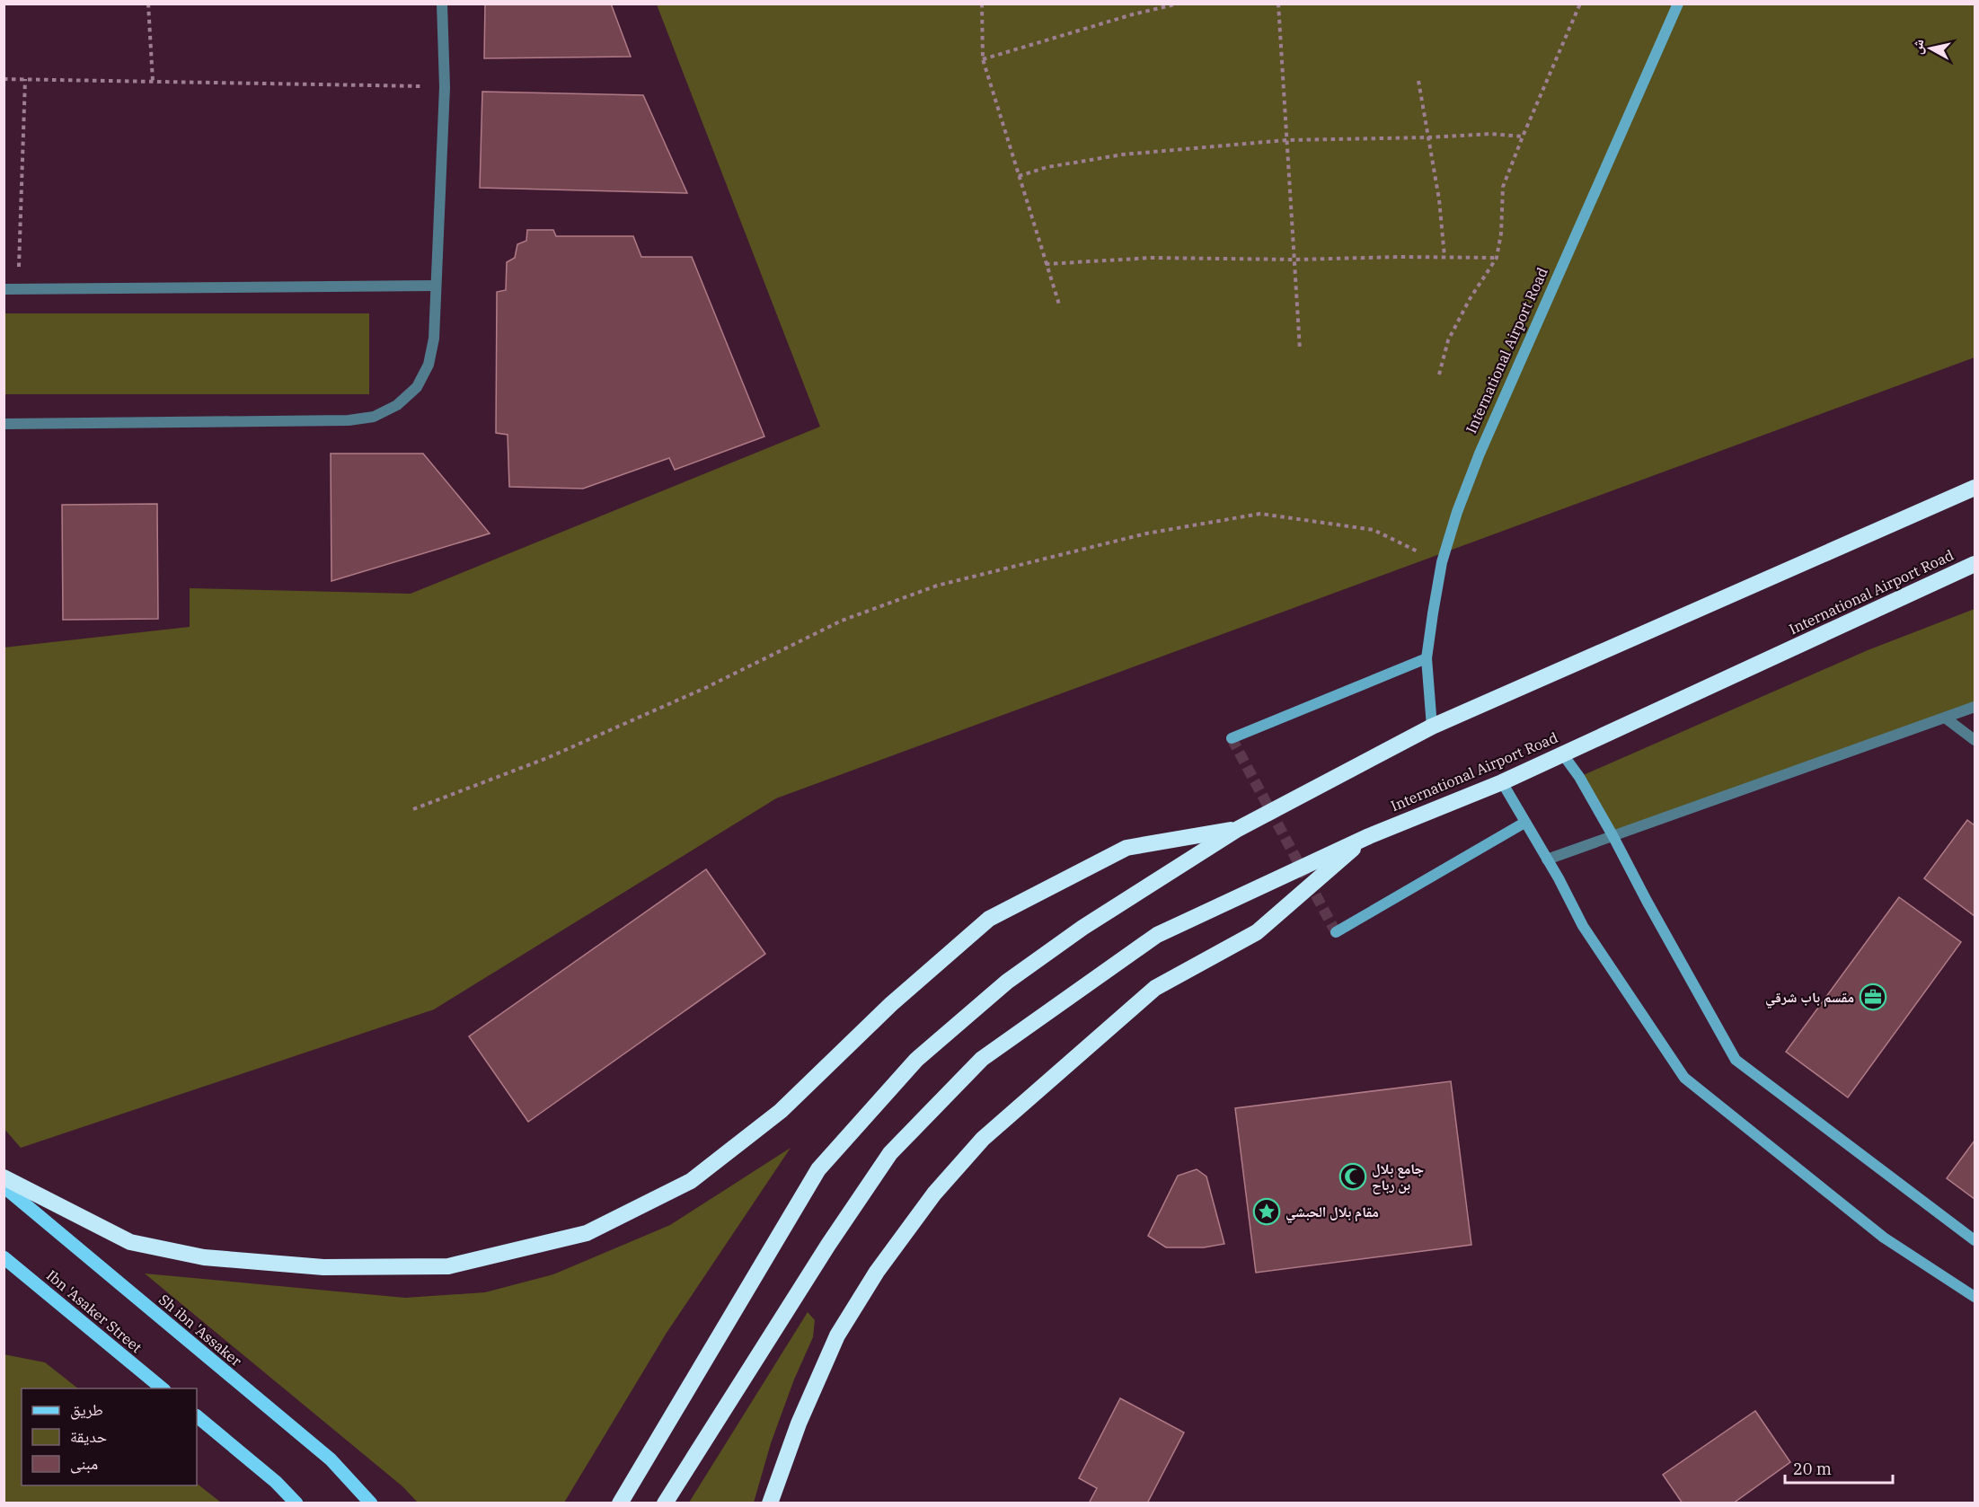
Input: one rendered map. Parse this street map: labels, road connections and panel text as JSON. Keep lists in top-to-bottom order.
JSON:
{
  "streets": {
    "highway": ["International Airport Road"],
    "main road": ["Ibn 'Asaker Street", "Sh ibn 'Assaker"]
  },
  "places": {
    "office": ["مقسم باب شرقي"],
    "mosque": ["جامع بلال بن رباح"],
    "place": ["مقام بلال الحبشي"]
  },
  "legend": ["طريق", "حديقة", "مبنى"],
  "scale_bar": "20 m",
  "north": "left"
}
